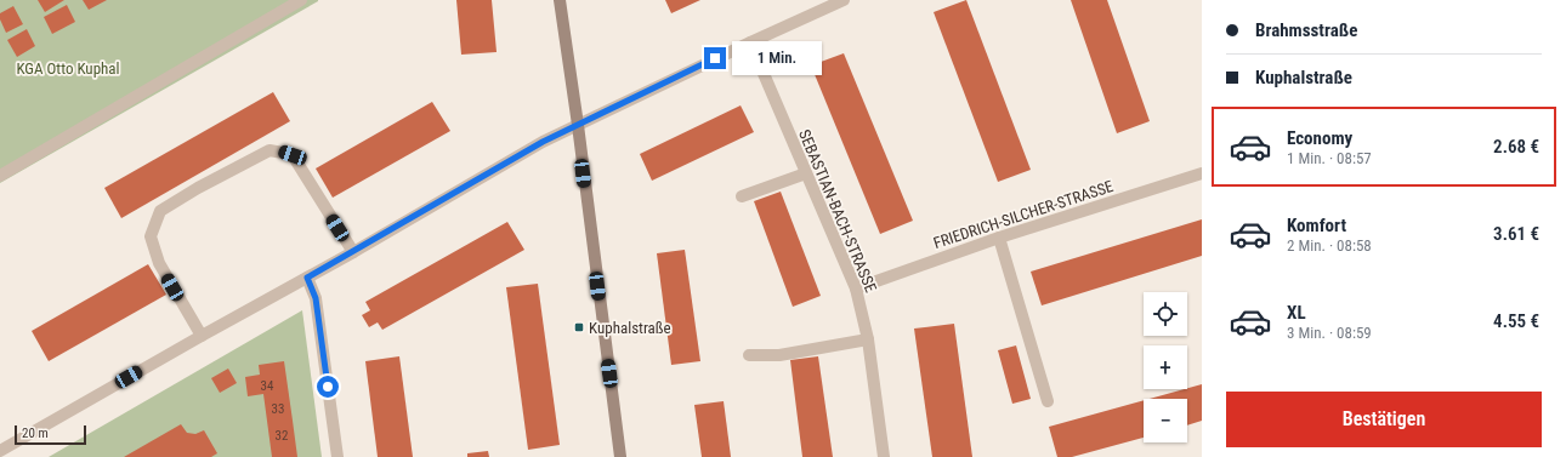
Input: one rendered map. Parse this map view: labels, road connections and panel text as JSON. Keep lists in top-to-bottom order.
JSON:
{
  "streets": {
    "street": ["SEBASTIAN-BACH-STRASSE", "FRIEDRICH-SILCHER-STRASSE"]
  },
  "crossings": [
    ["SEBASTIAN-BACH-STRASSE", "FRIEDRICH-SILCHER-STRASSE"]
  ],
  "parks": ["KGA Otto Kuphal"],
  "places": {
    "transit": ["Kuphalstraße"]
  },
  "house_numbers": ["34", "33", "32"],
  "scale_bar": "20 m",
  "page": {
    "banner": ["Brahmsstraße", "Kuphalstraße"],
    "bubble": "1 Min.",
    "list": [
      {
        "name": "Economy",
        "note": "1 Min. · 08:57",
        "value": "2.68 €"
      },
      {
        "name": "Komfort",
        "note": "2 Min. · 08:58",
        "value": "3.61 €"
      },
      {
        "name": "XL",
        "note": "3 Min. · 08:59",
        "value": "4.55 €"
      }
    ],
    "map_buttons": ["+", "−"],
    "buttons": "Bestätigen",
    "scale": "20 m"
  }
}
